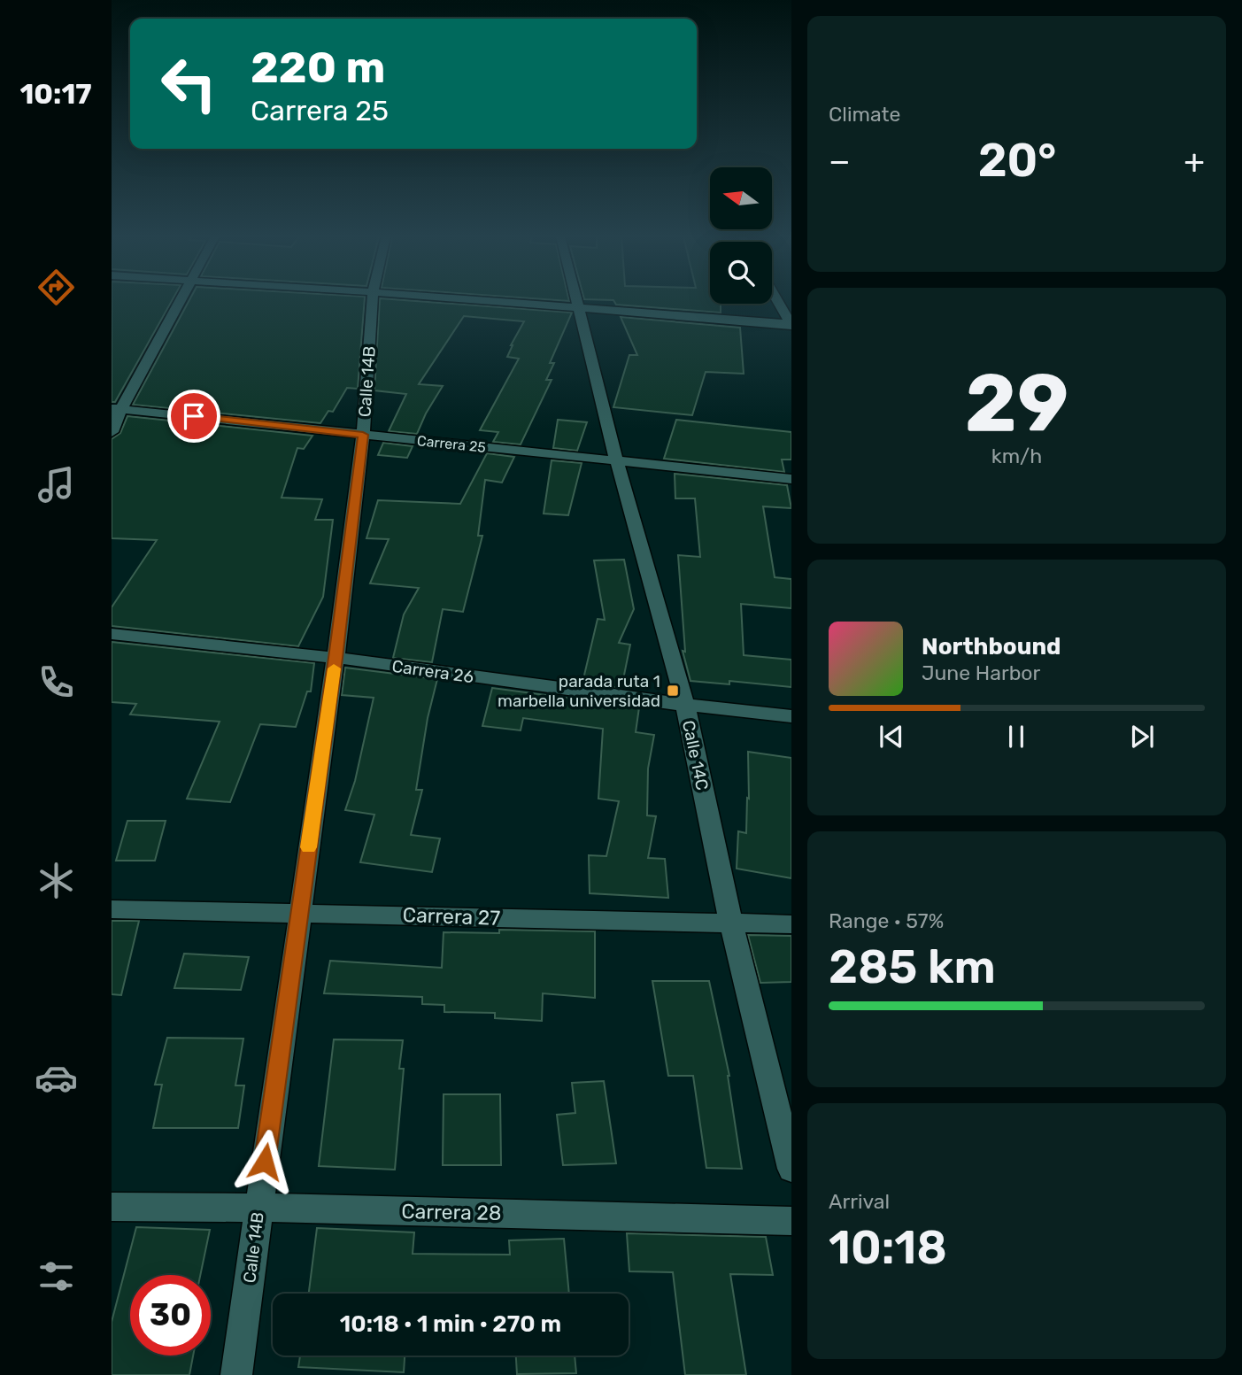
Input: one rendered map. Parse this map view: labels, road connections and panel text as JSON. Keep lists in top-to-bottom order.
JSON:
{
  "streets": {
    "street": [
      "Calle 14B",
      "Carrera 25",
      "Carrera 26",
      "Calle 14C",
      "Carrera 27",
      "Carrera 28"
    ]
  },
  "crossings": [
    ["Calle 14B", "Carrera 25"],
    ["Calle 14B", "Carrera 26"],
    ["Calle 14B", "Carrera 27"],
    ["Calle 14B", "Carrera 28"],
    ["Carrera 25", "Calle 14C"],
    ["Carrera 26", "Calle 14C"],
    ["Calle 14C", "Carrera 27"]
  ],
  "places": {
    "transit": ["parada ruta 1 marbella universidad"]
  },
  "north": "left",
  "page": {
    "tabs": "10:17",
    "tile": [
      "Climate",
      ["29", "km/h"],
      ["Range · 57%", "285 km"],
      ["Arrival", "10:18"]
    ],
    "turn": ["220 m", "Carrera 25"],
    "heat": ["−", "20°", "+"],
    "song": ["Northbound", "June Harbor"],
    "limit": "30",
    "trip": "10:18 · 1 min · 270 m"
  }
}
